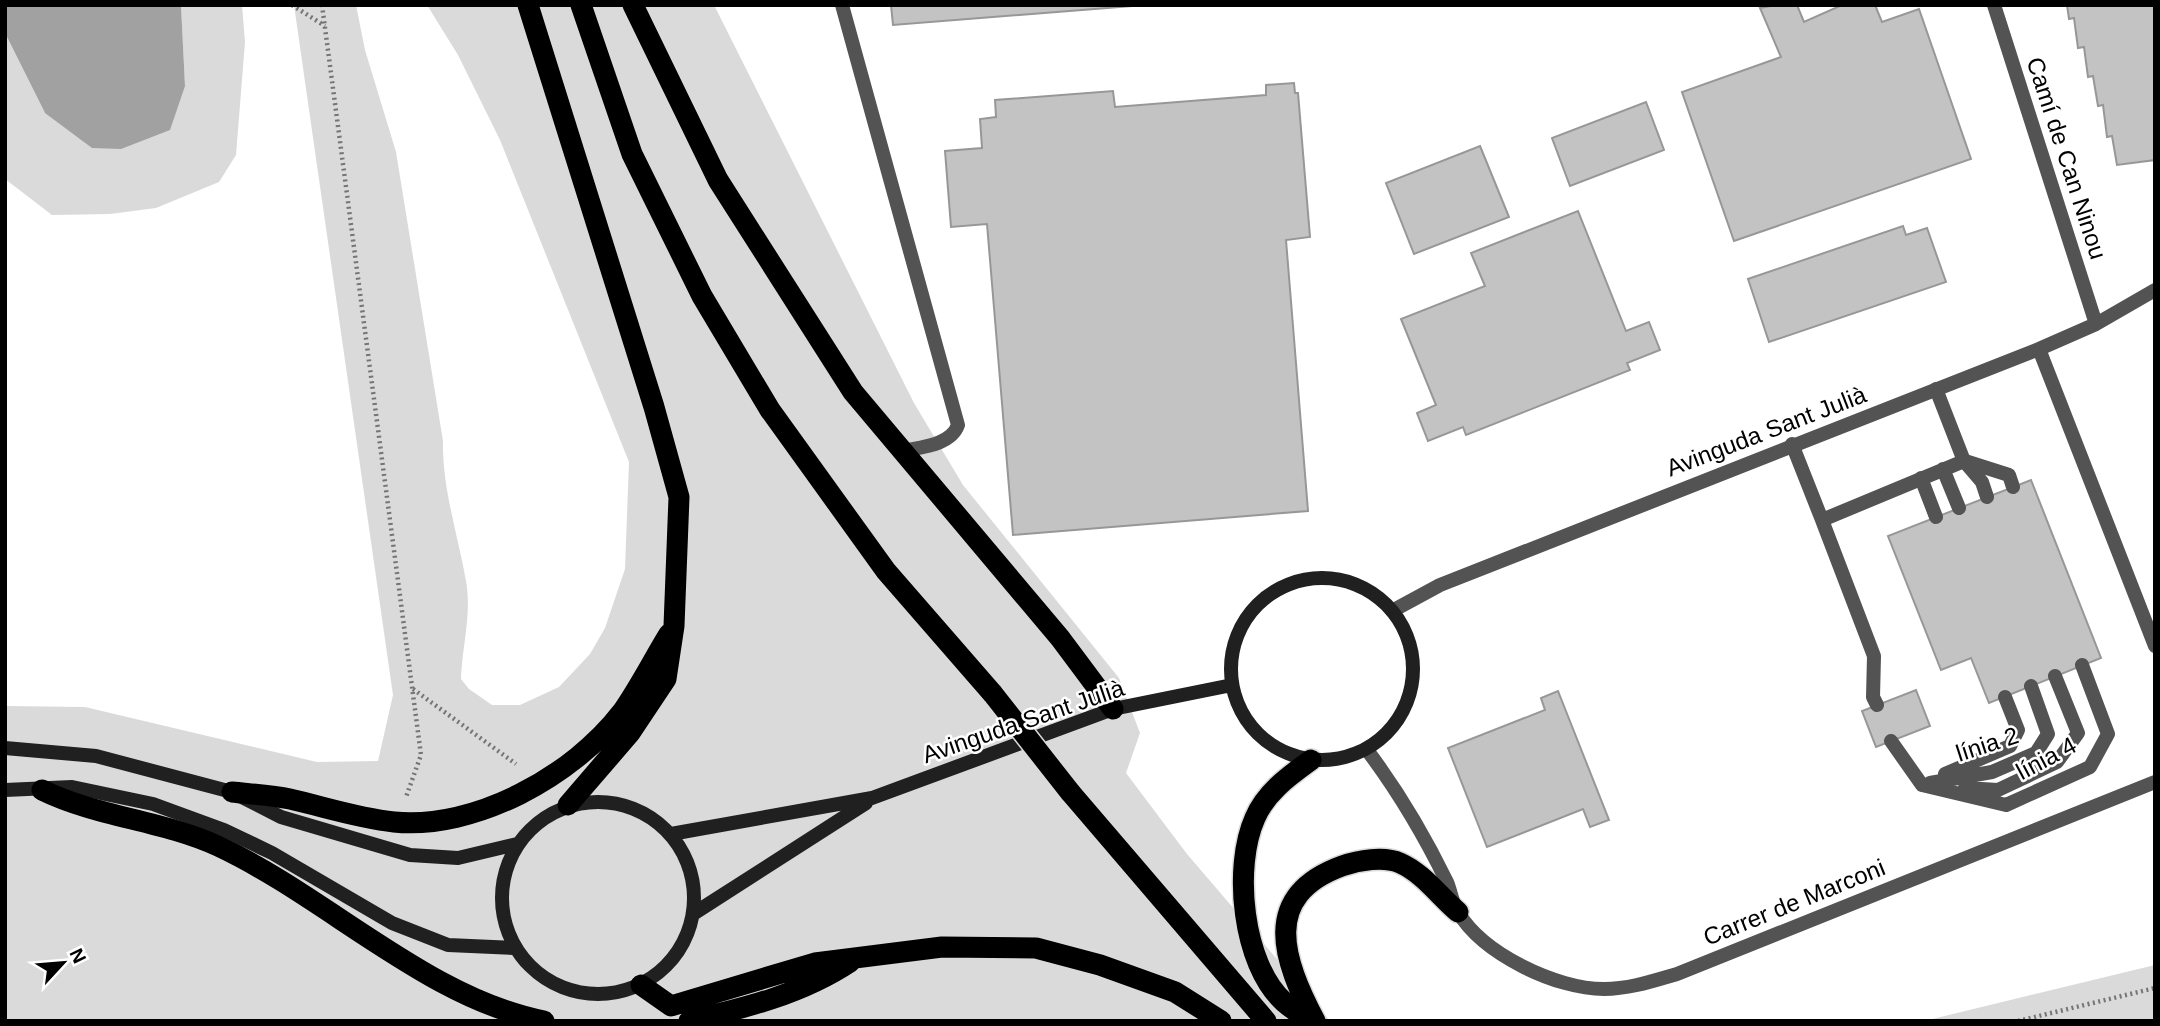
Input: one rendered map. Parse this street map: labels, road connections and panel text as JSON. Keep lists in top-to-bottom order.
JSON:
{
  "streets": {
    "street": [
      "Camí de Can Ninou",
      "Avinguda Sant Julià",
      "línia 2",
      "línia 4",
      "Carrer de Marconi"
    ]
  },
  "crossings": [
    ["Camí de Can Ninou", "Avinguda Sant Julià"],
    ["línia 2", "línia 4"]
  ],
  "north": "top right"
}
